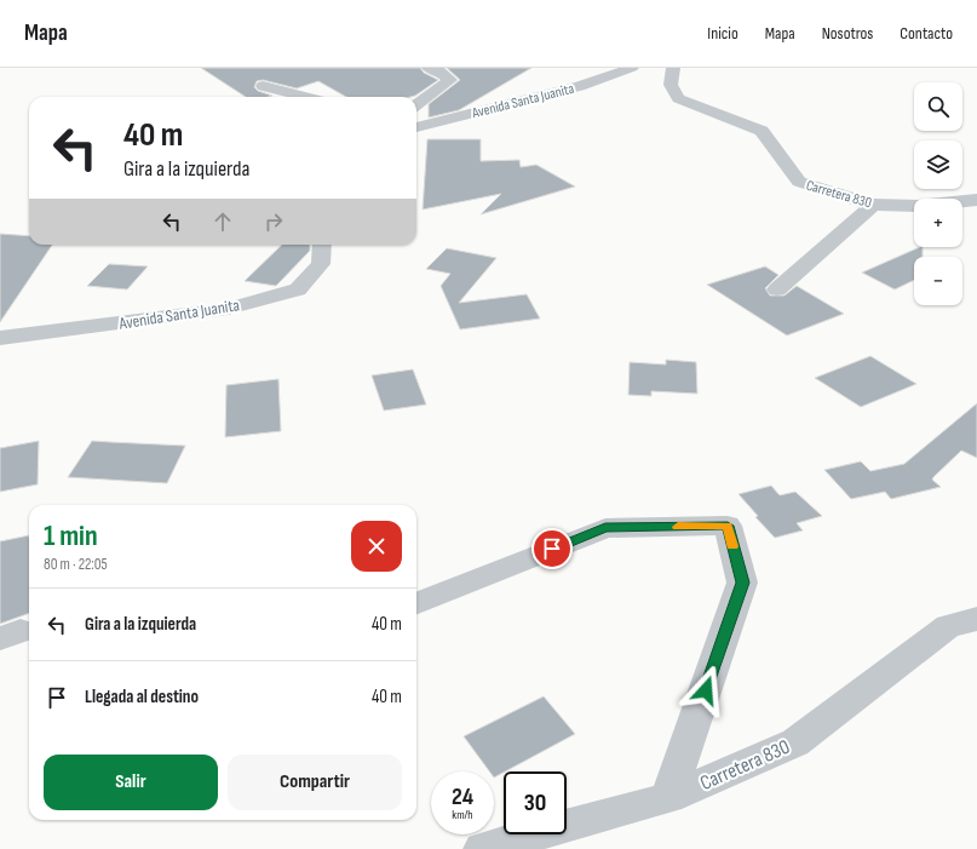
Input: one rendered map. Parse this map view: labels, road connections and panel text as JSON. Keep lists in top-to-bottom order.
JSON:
{
  "streets": {
    "street": ["Avenida Santa Juanita", "Carretera 830"]
  },
  "page": {
    "header": "Mapa",
    "nav": [
      "Inicio",
      "Mapa",
      "Nosotros",
      "Contacto"
    ],
    "map_buttons": ["+", "−"],
    "turn": ["40 m", "Gira a la izquierda"],
    "heading": ["1 min", "80 m · 22:05"],
    "list": [
      {
        "name": "Gira a la izquierda",
        "value": "40 m"
      },
      {
        "name": "Llegada al destino",
        "value": "40 m"
      }
    ],
    "buttons": ["Salir", "Compartir"],
    "speed": "24 km/h",
    "limit": "30"
  }
}
